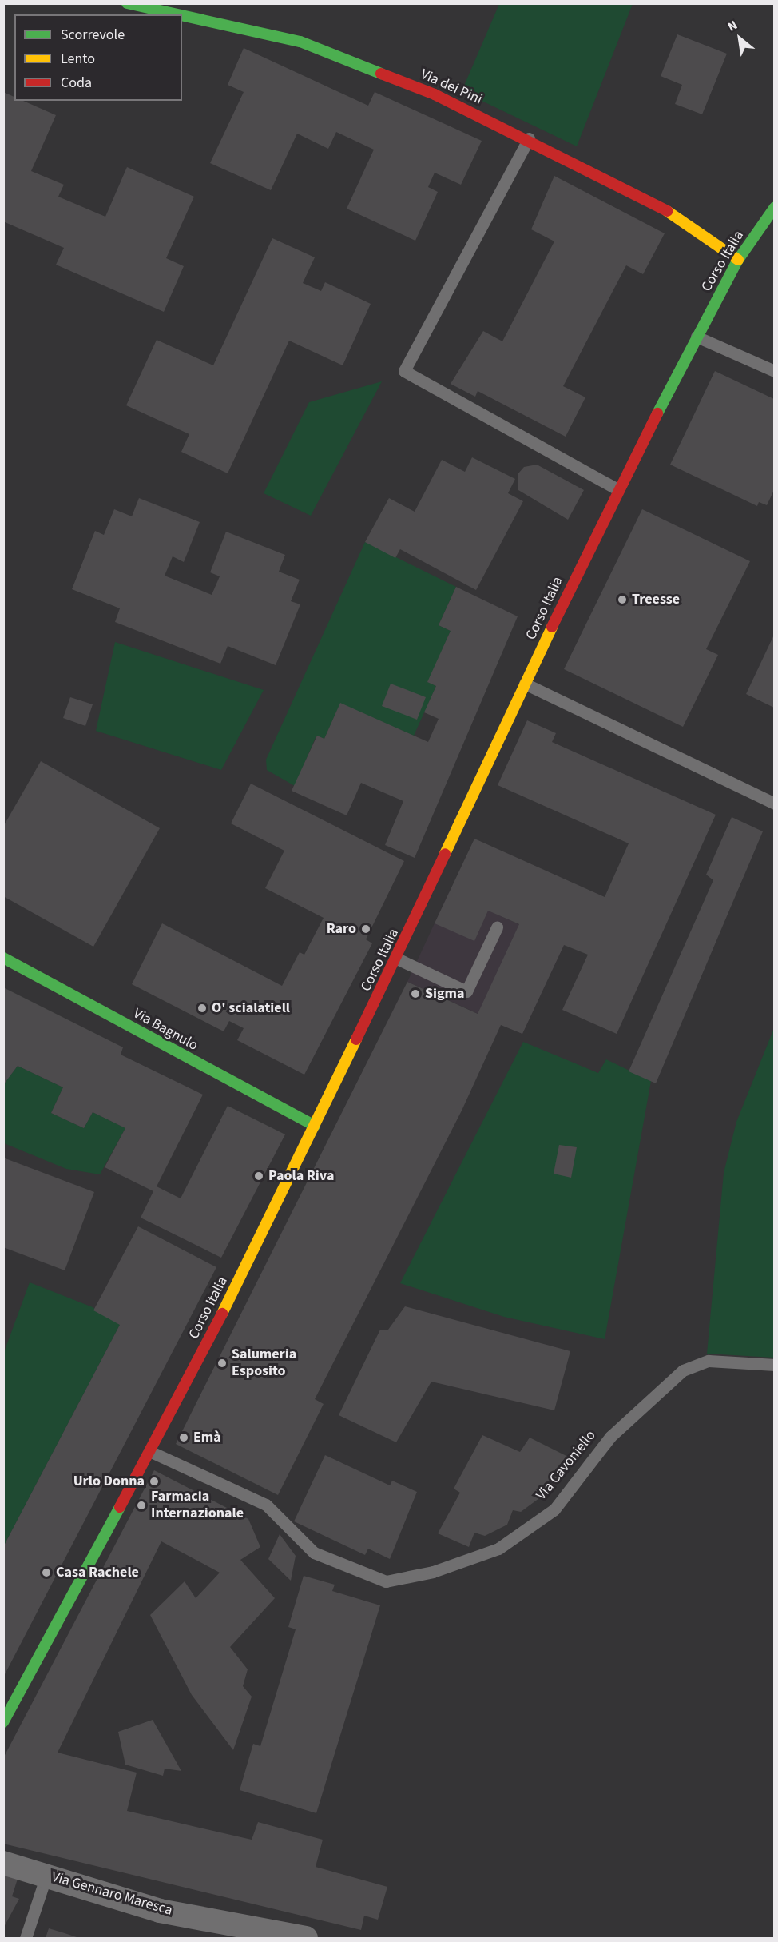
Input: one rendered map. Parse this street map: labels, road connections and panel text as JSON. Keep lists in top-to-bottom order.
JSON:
{
  "streets": {
    "main road": ["Via dei Pini", "Corso Italia", "Via Bagnulo"],
    "street": ["Via Gennaro Maresca"],
    "lane": ["Via Cavoniello"]
  },
  "crossings": [
    ["Via dei Pini", "Corso Italia"],
    ["Corso Italia", "Via Bagnulo"],
    ["Corso Italia", "Via Cavoniello"]
  ],
  "places": [
    "Treesse",
    "Raro",
    "Sigma",
    "O' scialatiell",
    "Paola Riva",
    "Salumeria Esposito",
    "Emà",
    "Urlo Donna",
    "Farmacia Internazionale",
    "Casa Rachele"
  ],
  "legend": ["Scorrevole", "Lento", "Coda"],
  "north": "top left"
}
